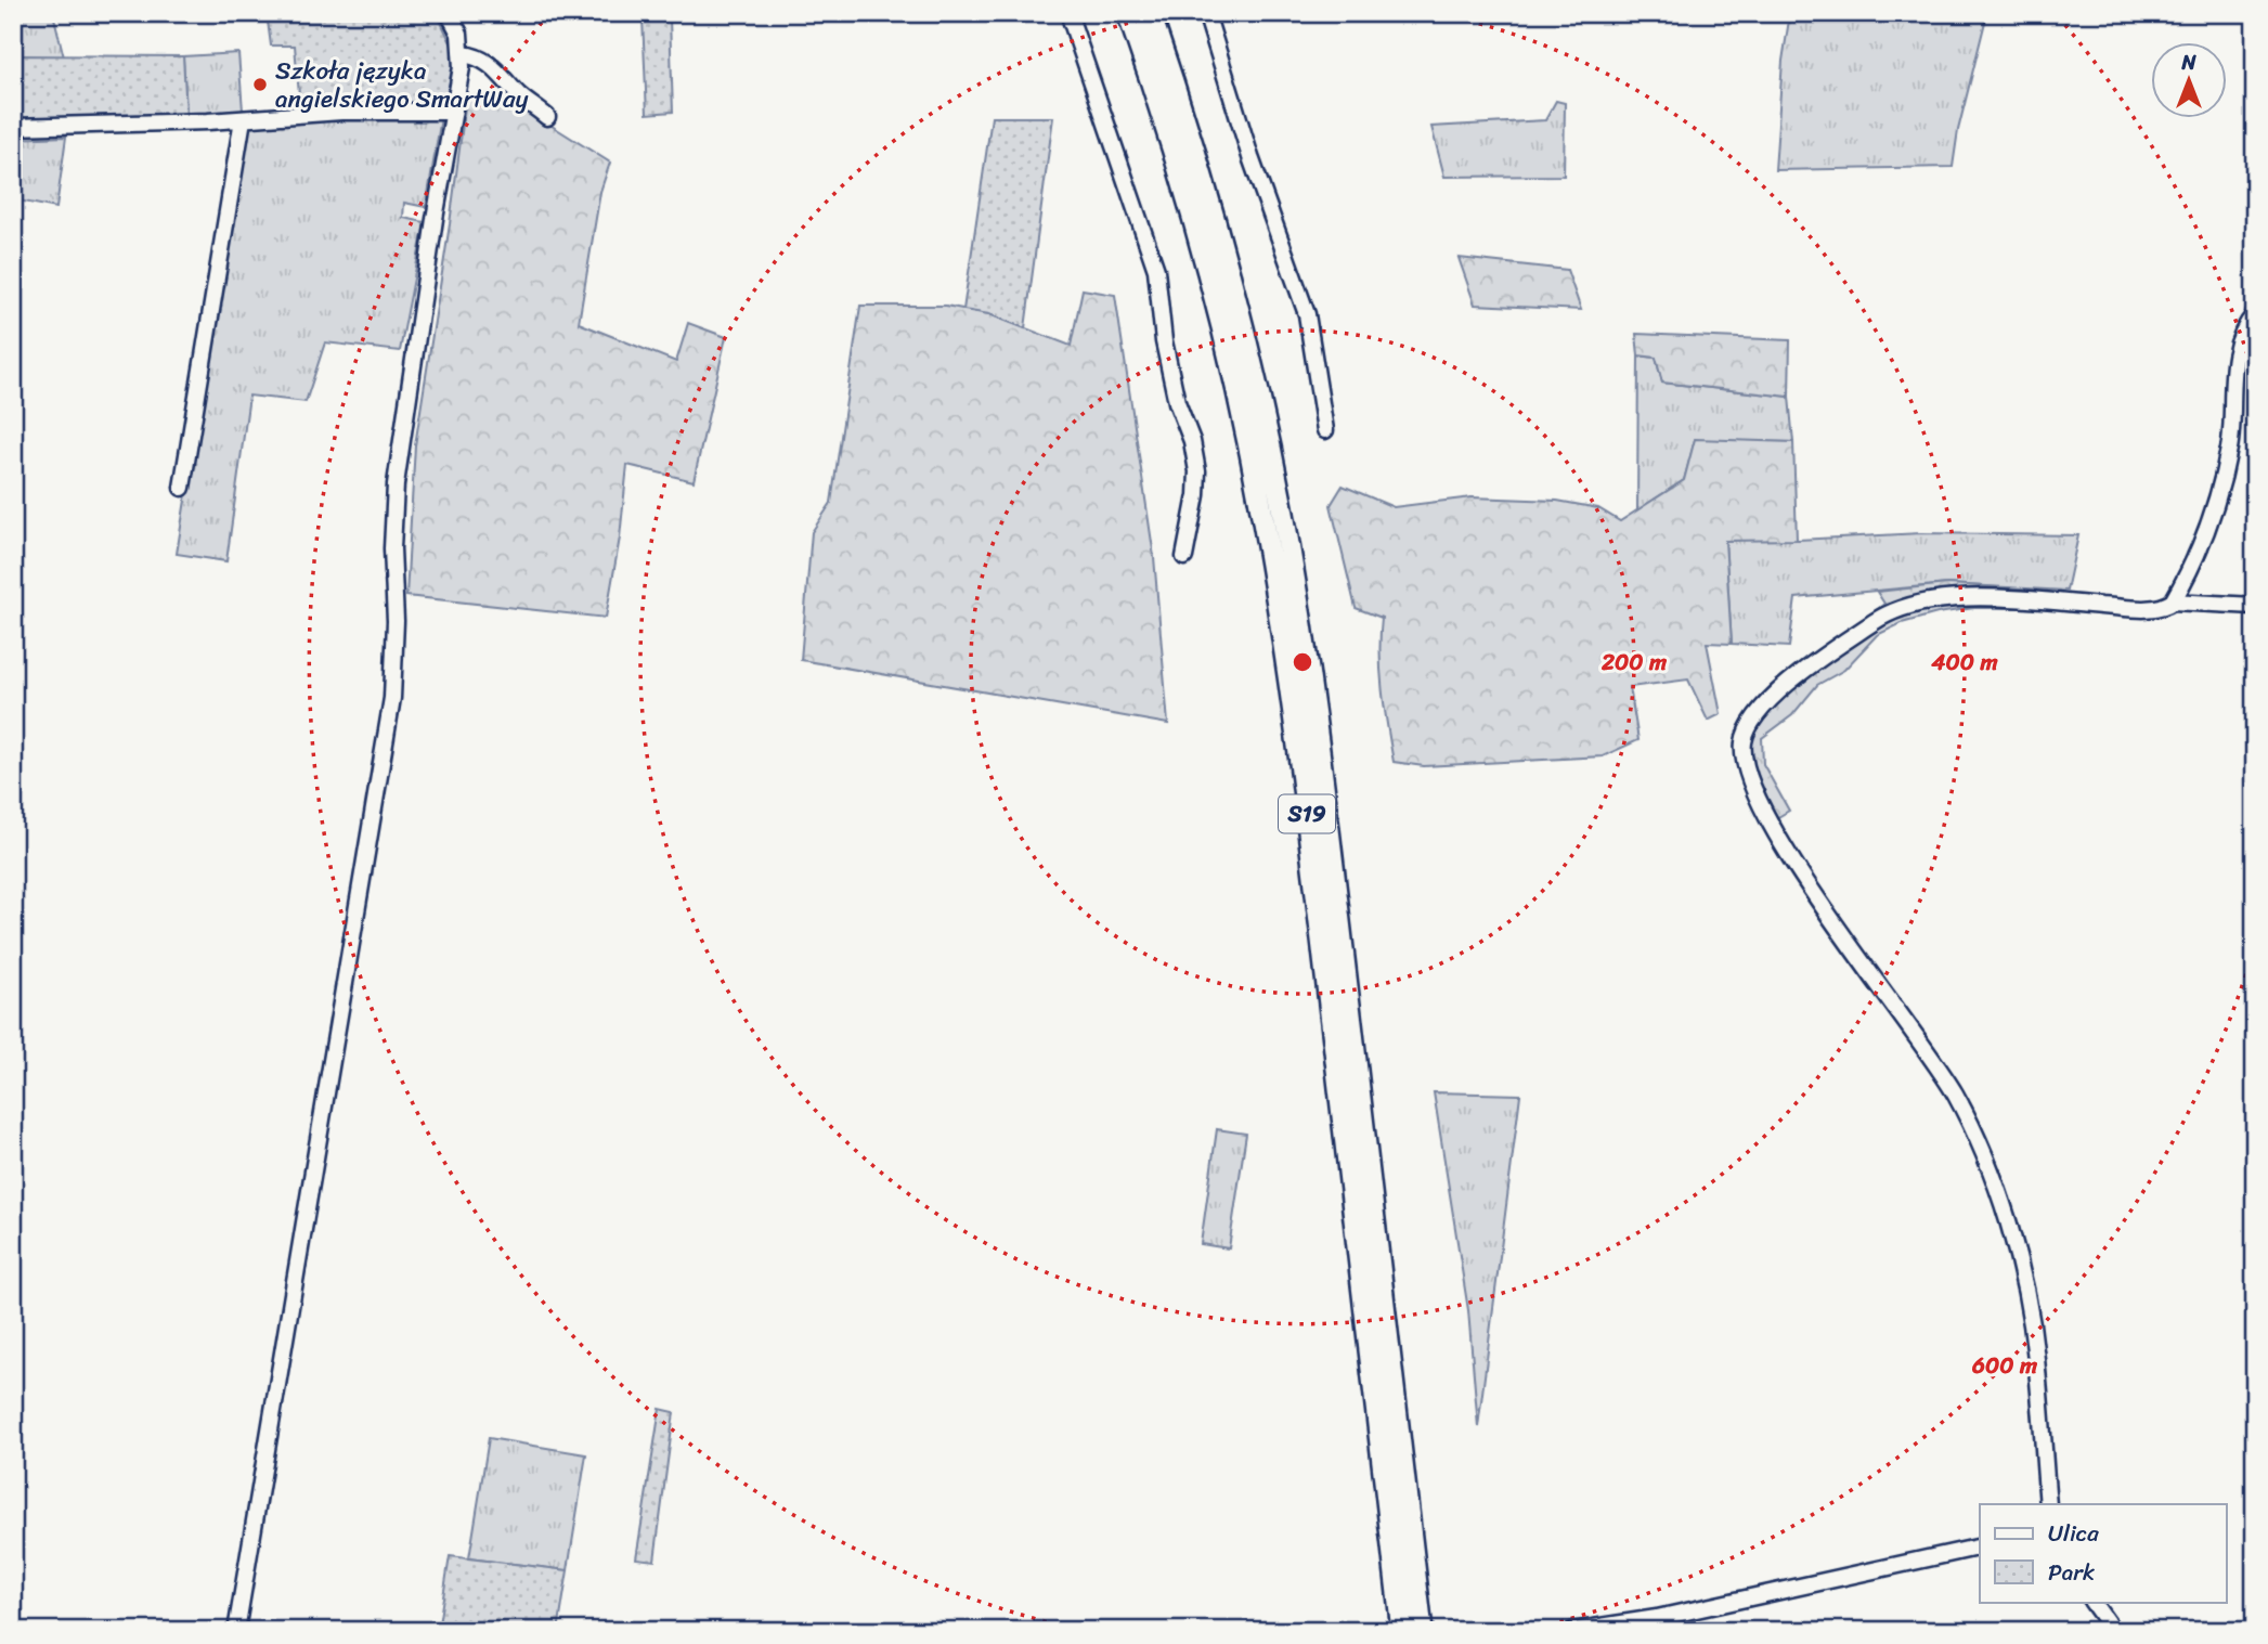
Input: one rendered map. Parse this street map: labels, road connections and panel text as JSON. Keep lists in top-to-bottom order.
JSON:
{
  "streets": {
    "highway": ["S19"]
  },
  "places": ["Szkoła języka angielskiego SmartWay"],
  "legend": ["Ulica", "Park"],
  "north": "top",
  "rings": ["200 m", "400 m", "600 m"]
}
